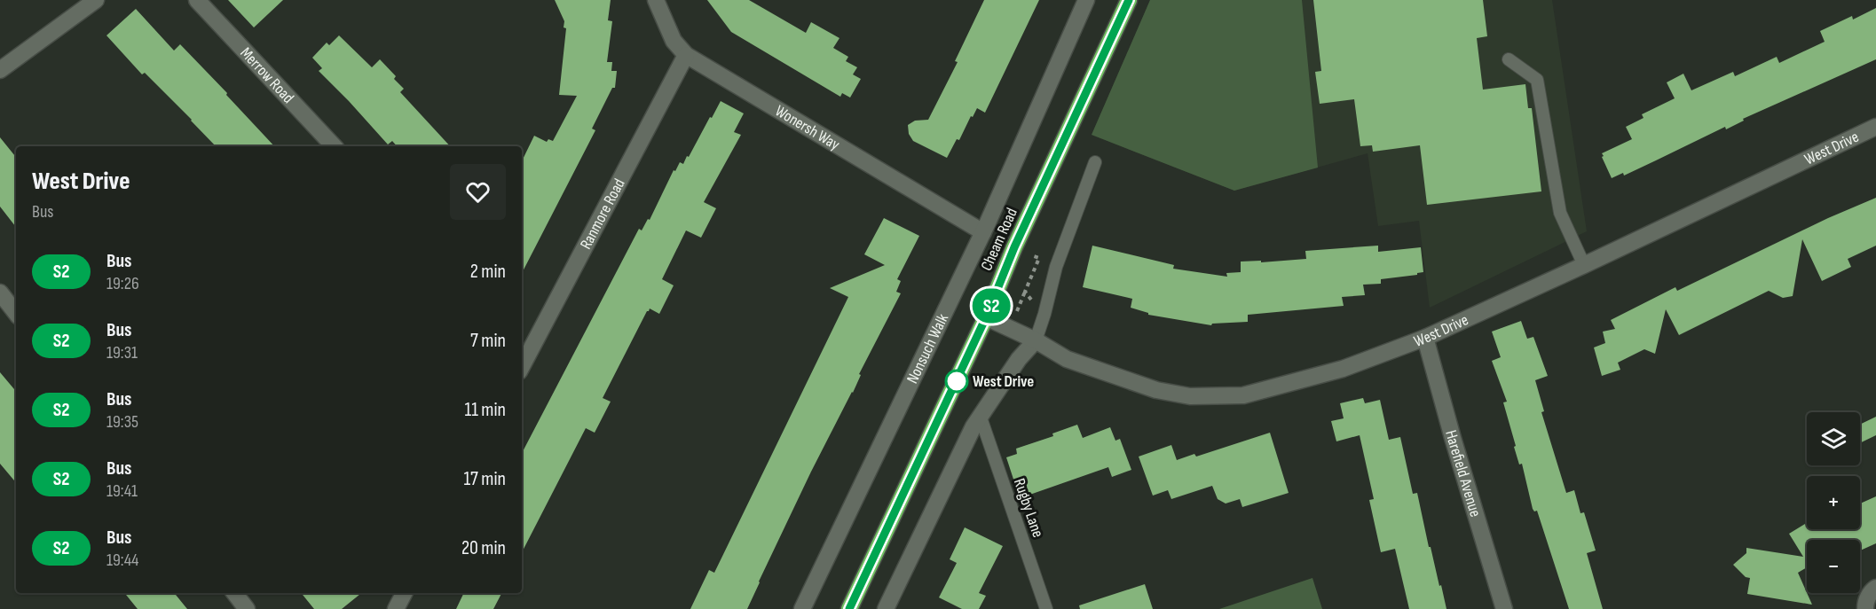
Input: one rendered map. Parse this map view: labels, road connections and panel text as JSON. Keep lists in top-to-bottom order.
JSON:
{
  "streets": {
    "highway": ["Cheam Road"],
    "street": [
      "Merrow Road",
      "Wonersh Way",
      "West Drive",
      "Ranmore Road",
      "Nonsuch Walk",
      "Harefield Avenue"
    ],
    "lane": ["Rugby Lane"]
  },
  "crossings": [
    ["Wonersh Way", "Ranmore Road"],
    ["Wonersh Way", "Nonsuch Walk"],
    ["West Drive", "Cheam Road"],
    ["West Drive", "Harefield Avenue"]
  ],
  "places": ["West Drive"],
  "lines": ["bus line S2"],
  "page": {
    "on_map": "S2",
    "heading": ["West Drive", "Bus"],
    "list": [
      {
        "mark": "S2",
        "name": "Bus",
        "note": "19:26",
        "value": "2 min"
      },
      {
        "mark": "S2",
        "name": "Bus",
        "note": "19:31",
        "value": "7 min"
      },
      {
        "mark": "S2",
        "name": "Bus",
        "note": "19:35",
        "value": "11 min"
      },
      {
        "mark": "S2",
        "name": "Bus",
        "note": "19:41",
        "value": "17 min"
      },
      {
        "mark": "S2",
        "name": "Bus",
        "note": "19:44",
        "value": "20 min"
      }
    ],
    "map_buttons": ["+", "−"]
  }
}
